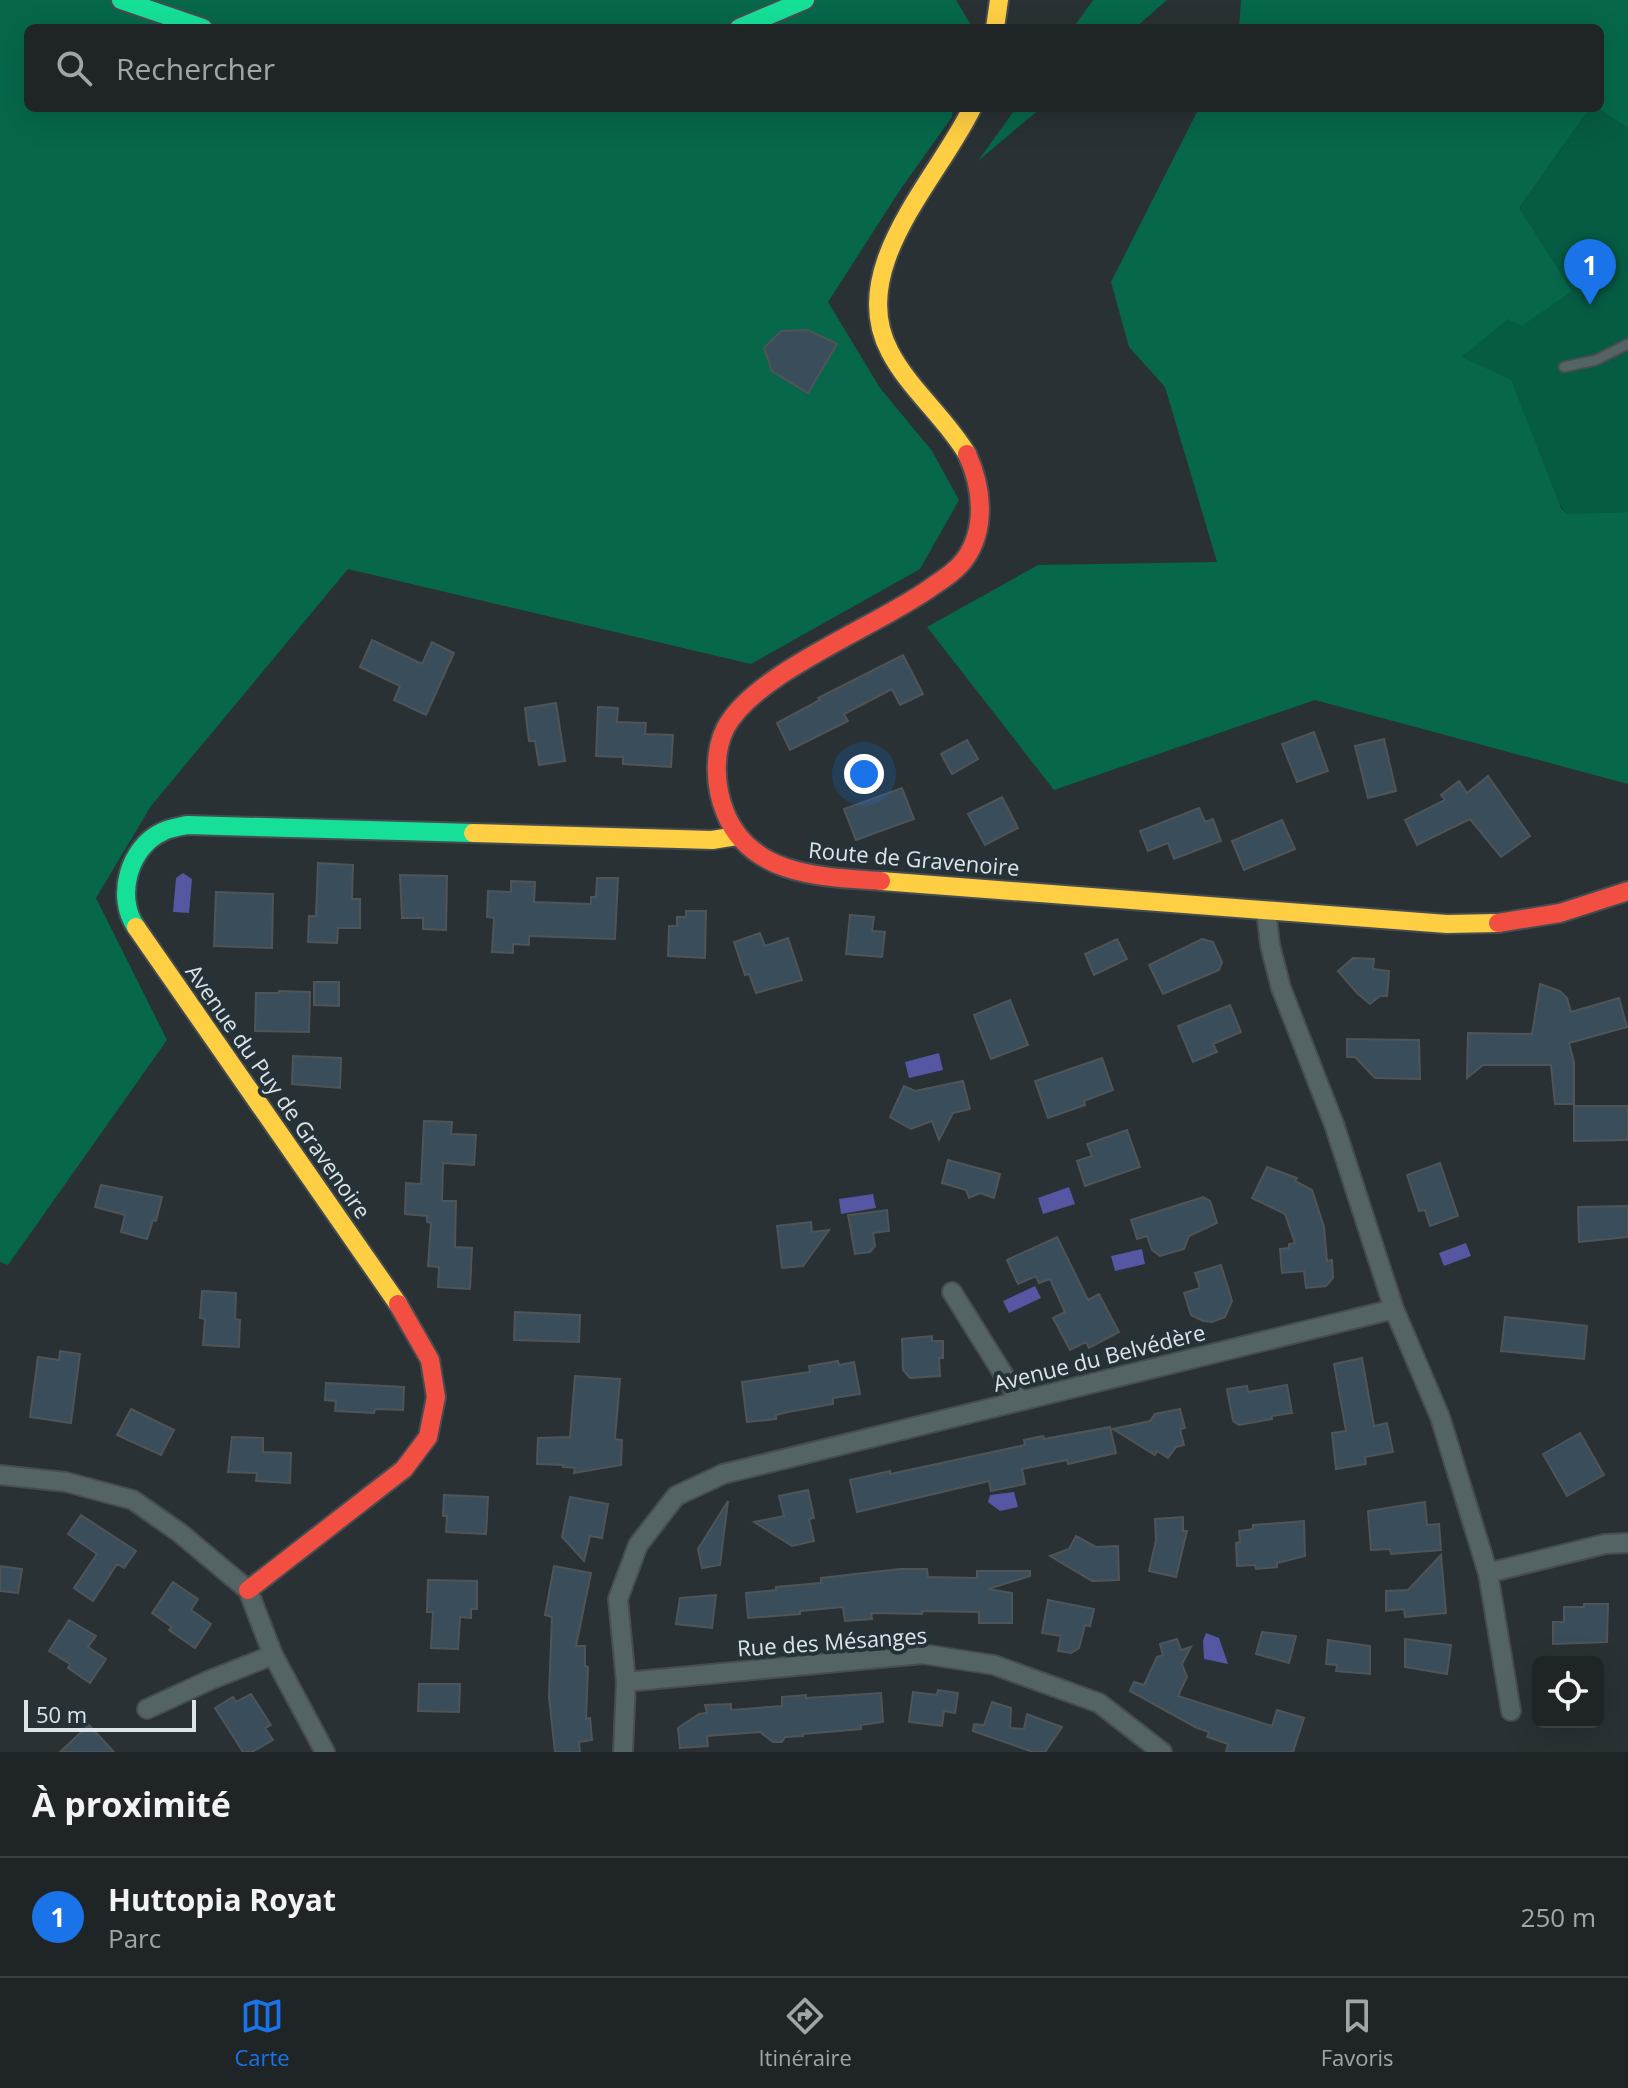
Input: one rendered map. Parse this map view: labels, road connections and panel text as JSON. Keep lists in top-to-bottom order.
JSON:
{
  "streets": {
    "street": [
      "Route de Gravenoire",
      "Avenue du Puy de Gravenoire",
      "Avenue du Belvédère",
      "Rue des Mésanges"
    ]
  },
  "crossings": [
    ["Route de Gravenoire", "Avenue du Puy de Gravenoire"],
    ["Avenue du Belvédère", "Rue des Mésanges"]
  ],
  "scale_bar": "50 m",
  "page": {
    "search": "Rechercher",
    "pins": "1",
    "scale": "50 m",
    "heading": "À proximité",
    "list": [
      {
        "mark": "1",
        "name": "Huttopia Royat",
        "note": "Parc",
        "value": "250 m"
      }
    ],
    "nav": ["Carte", "Itinéraire", "Favoris"]
  }
}
